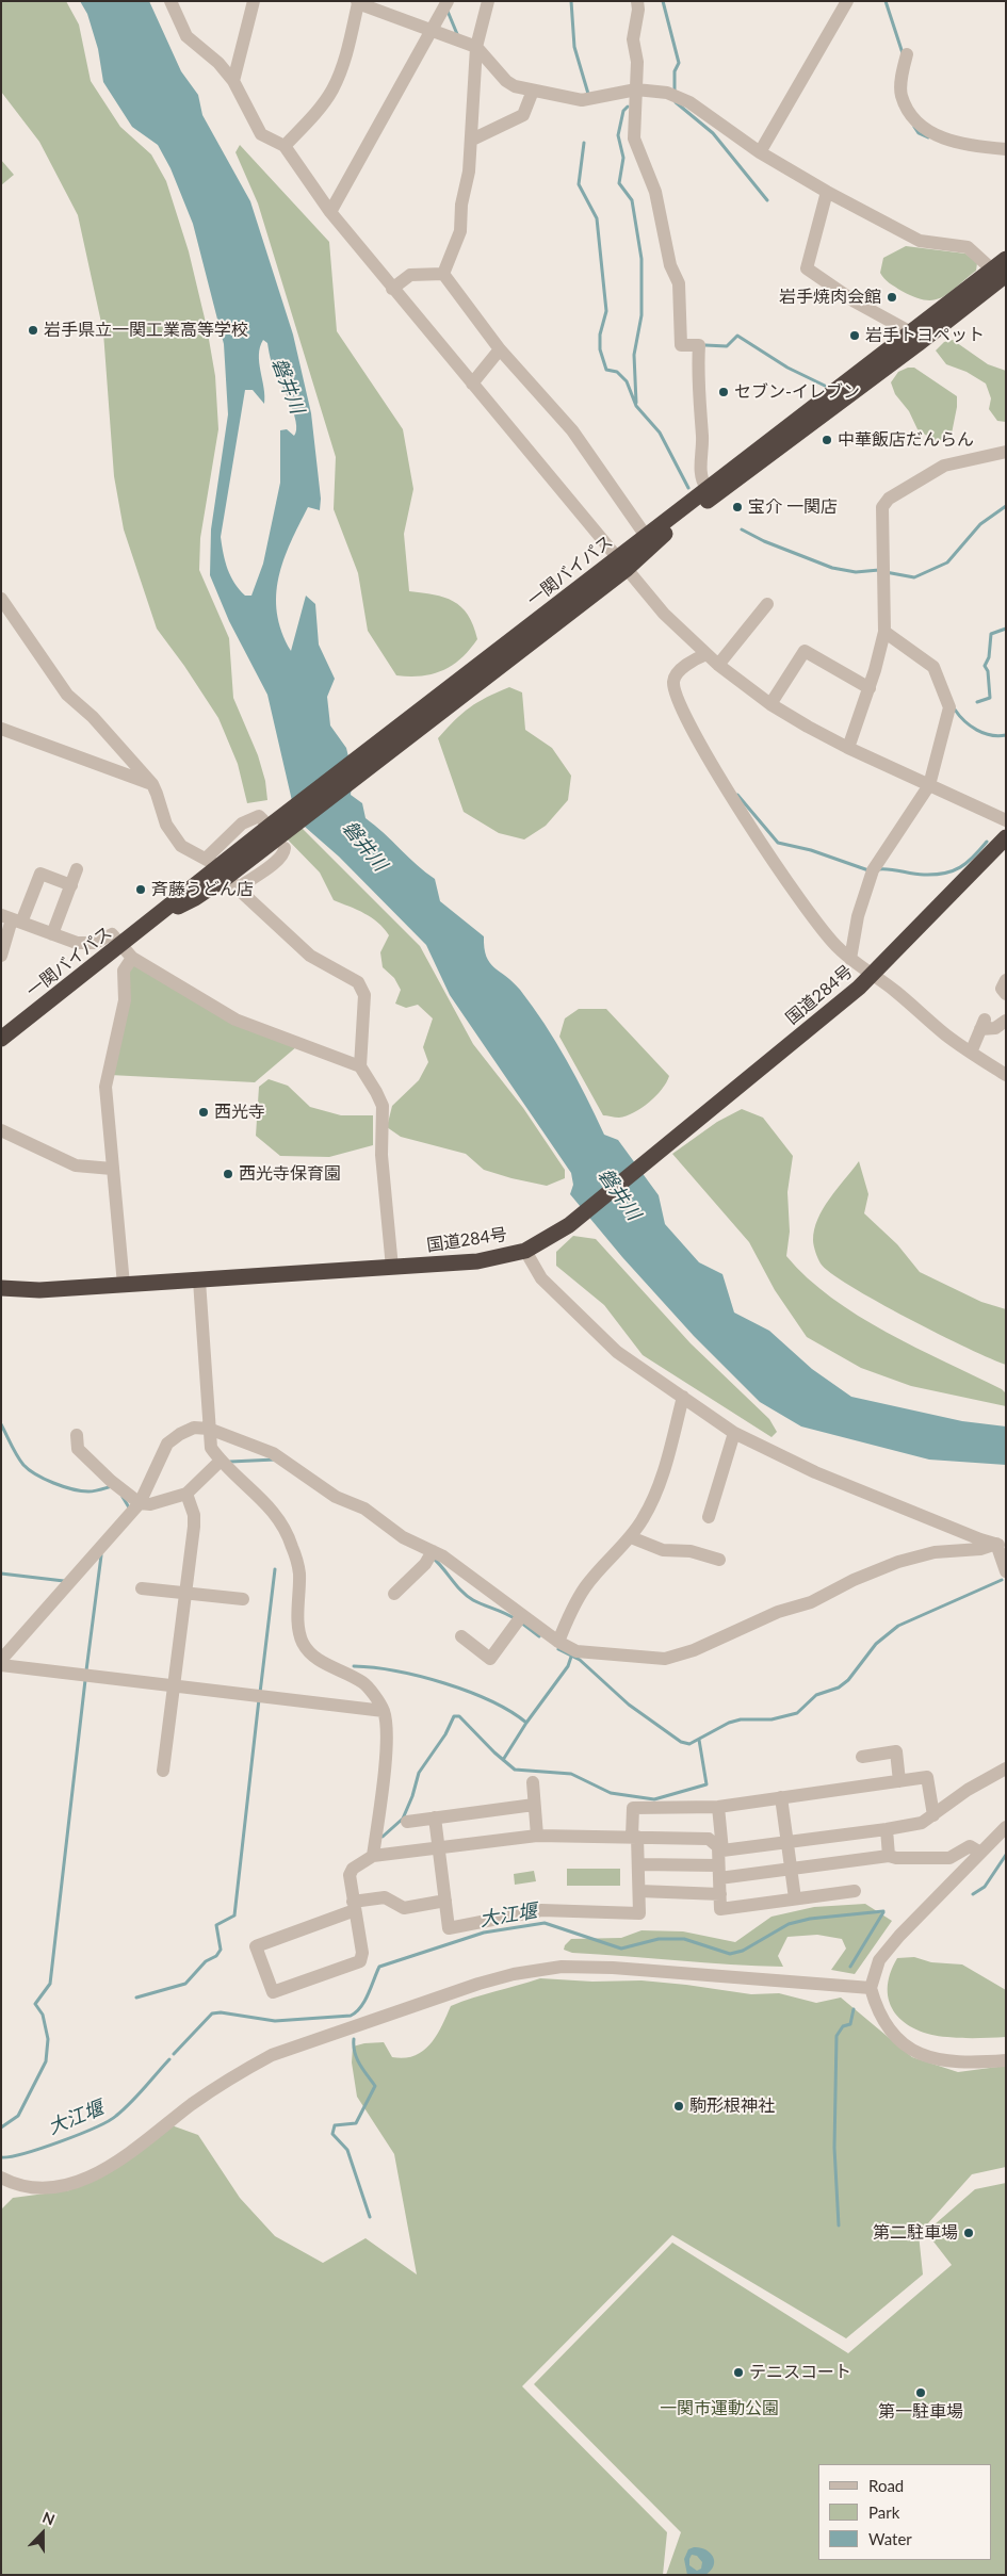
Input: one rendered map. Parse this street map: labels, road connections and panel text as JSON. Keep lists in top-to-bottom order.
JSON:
{
  "streets": {
    "highway": ["一関バイパス", "国道284号"]
  },
  "water": ["磐井川", "大江堰"],
  "parks": ["一関市運動公園"],
  "places": [
    "岩手焼肉会館",
    "岩手県立一関工業高等学校",
    "岩手トヨペット",
    "セブン-イレブン",
    "中華飯店だんらん",
    "宝介 一関店",
    "斉藤うどん店",
    "西光寺",
    "西光寺保育園",
    "駒形根神社",
    "第二駐車場",
    "テニスコート",
    "第一駐車場"
  ],
  "legend": ["Road", "Park", "Water"],
  "north": "top"
}
